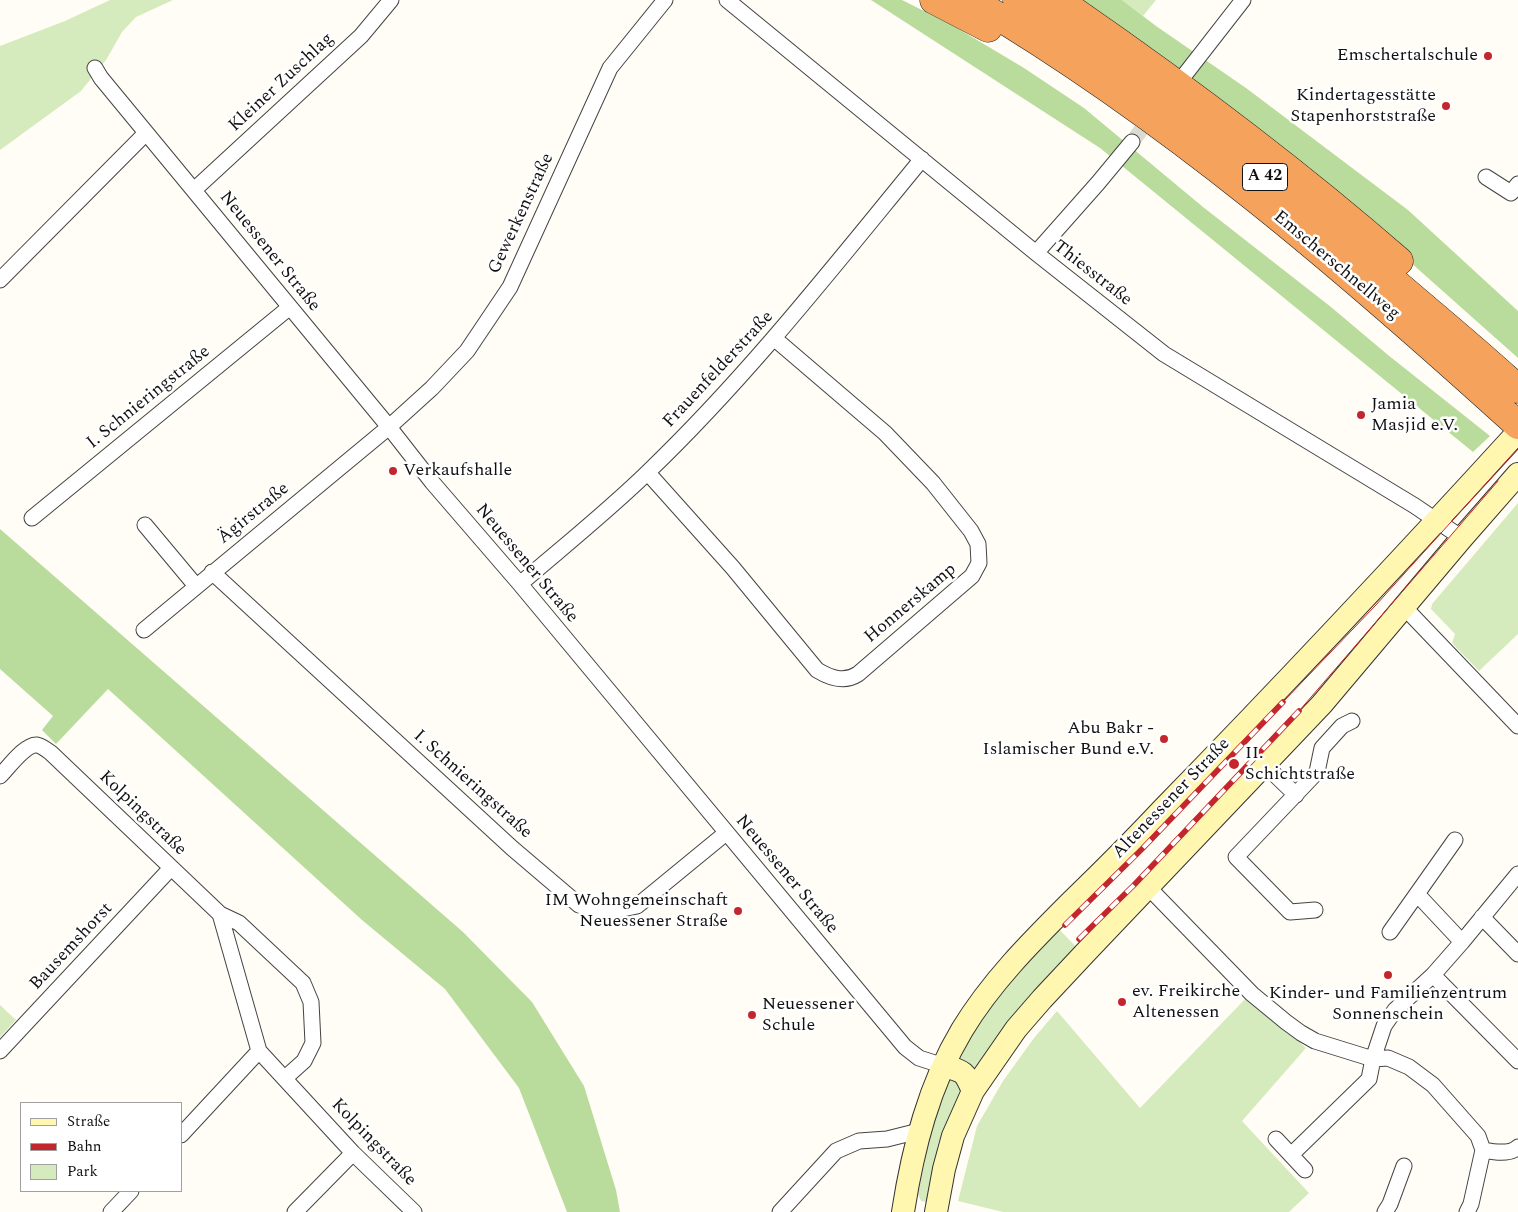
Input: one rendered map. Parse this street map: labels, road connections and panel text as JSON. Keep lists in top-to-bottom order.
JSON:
{
  "streets": {
    "highway": ["A 42", "Emscherschnellweg"],
    "main road": ["Altenessener Straße"],
    "street": [
      "Kleiner Zuschlag",
      "Gewerkenstraße",
      "Neuessener Straße",
      "Thiesstraße",
      "Frauenfelderstraße",
      "I. Schnieringstraße",
      "Ägirstraße",
      "Honnerskamp",
      "Kolpingstraße",
      "Bausemshorst"
    ]
  },
  "crossings": [
    ["Kleiner Zuschlag", "Neuessener Straße"],
    ["Gewerkenstraße", "Neuessener Straße"],
    ["Gewerkenstraße", "Ägirstraße"],
    ["Neuessener Straße", "Frauenfelderstraße"],
    ["Neuessener Straße", "I. Schnieringstraße"],
    ["Neuessener Straße", "Ägirstraße"],
    ["Neuessener Straße", "Altenessener Straße"],
    ["Emscherschnellweg", "Altenessener Straße"],
    ["Thiesstraße", "Frauenfelderstraße"],
    ["Thiesstraße", "Altenessener Straße"],
    ["Frauenfelderstraße", "Honnerskamp"],
    ["I. Schnieringstraße", "Ägirstraße"],
    ["Kolpingstraße", "Bausemshorst"]
  ],
  "places": [
    "Emschertalschule",
    "Kindertagesstätte Stapenhorststraße",
    "Jamia Masjid e.V.",
    "Verkaufshalle",
    "Abu Bakr - Islamischer Bund e.V.",
    "II. Schichtstraße",
    "IM Wohngemeinschaft Neuessener Straße",
    "Kinder- und Familienzentrum Sonnenschein",
    "ev. Freikirche Altenessen",
    "Neuessener Schule"
  ],
  "legend": ["Straße", "Bahn", "Park"]
}
